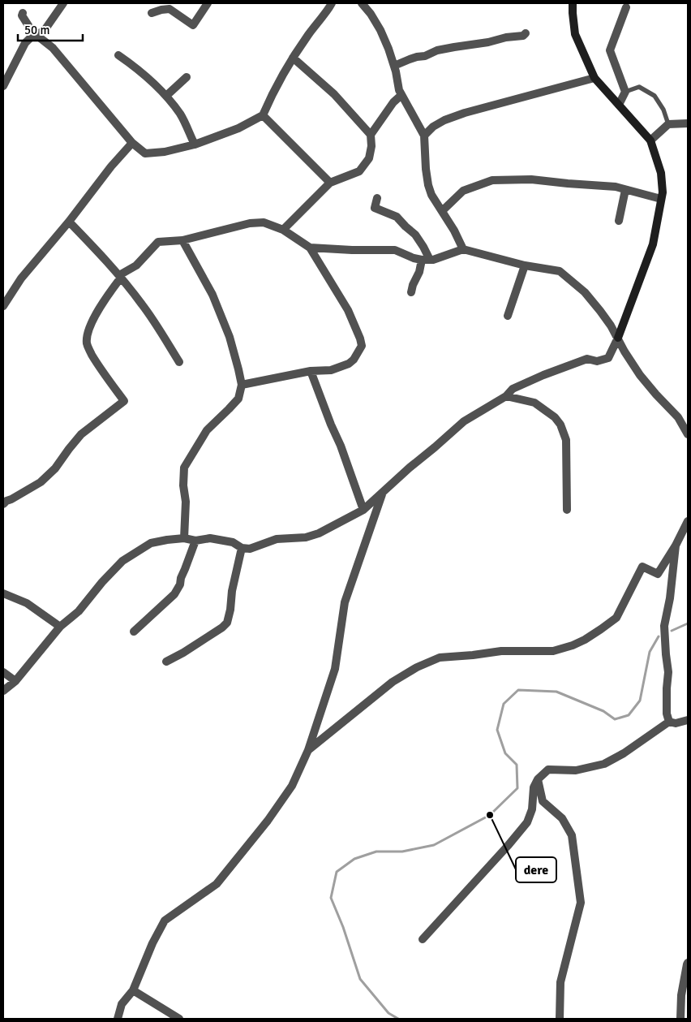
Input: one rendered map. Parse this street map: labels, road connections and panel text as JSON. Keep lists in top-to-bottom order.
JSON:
{
  "places": ["dere"],
  "scale_bar": "50 m"
}
